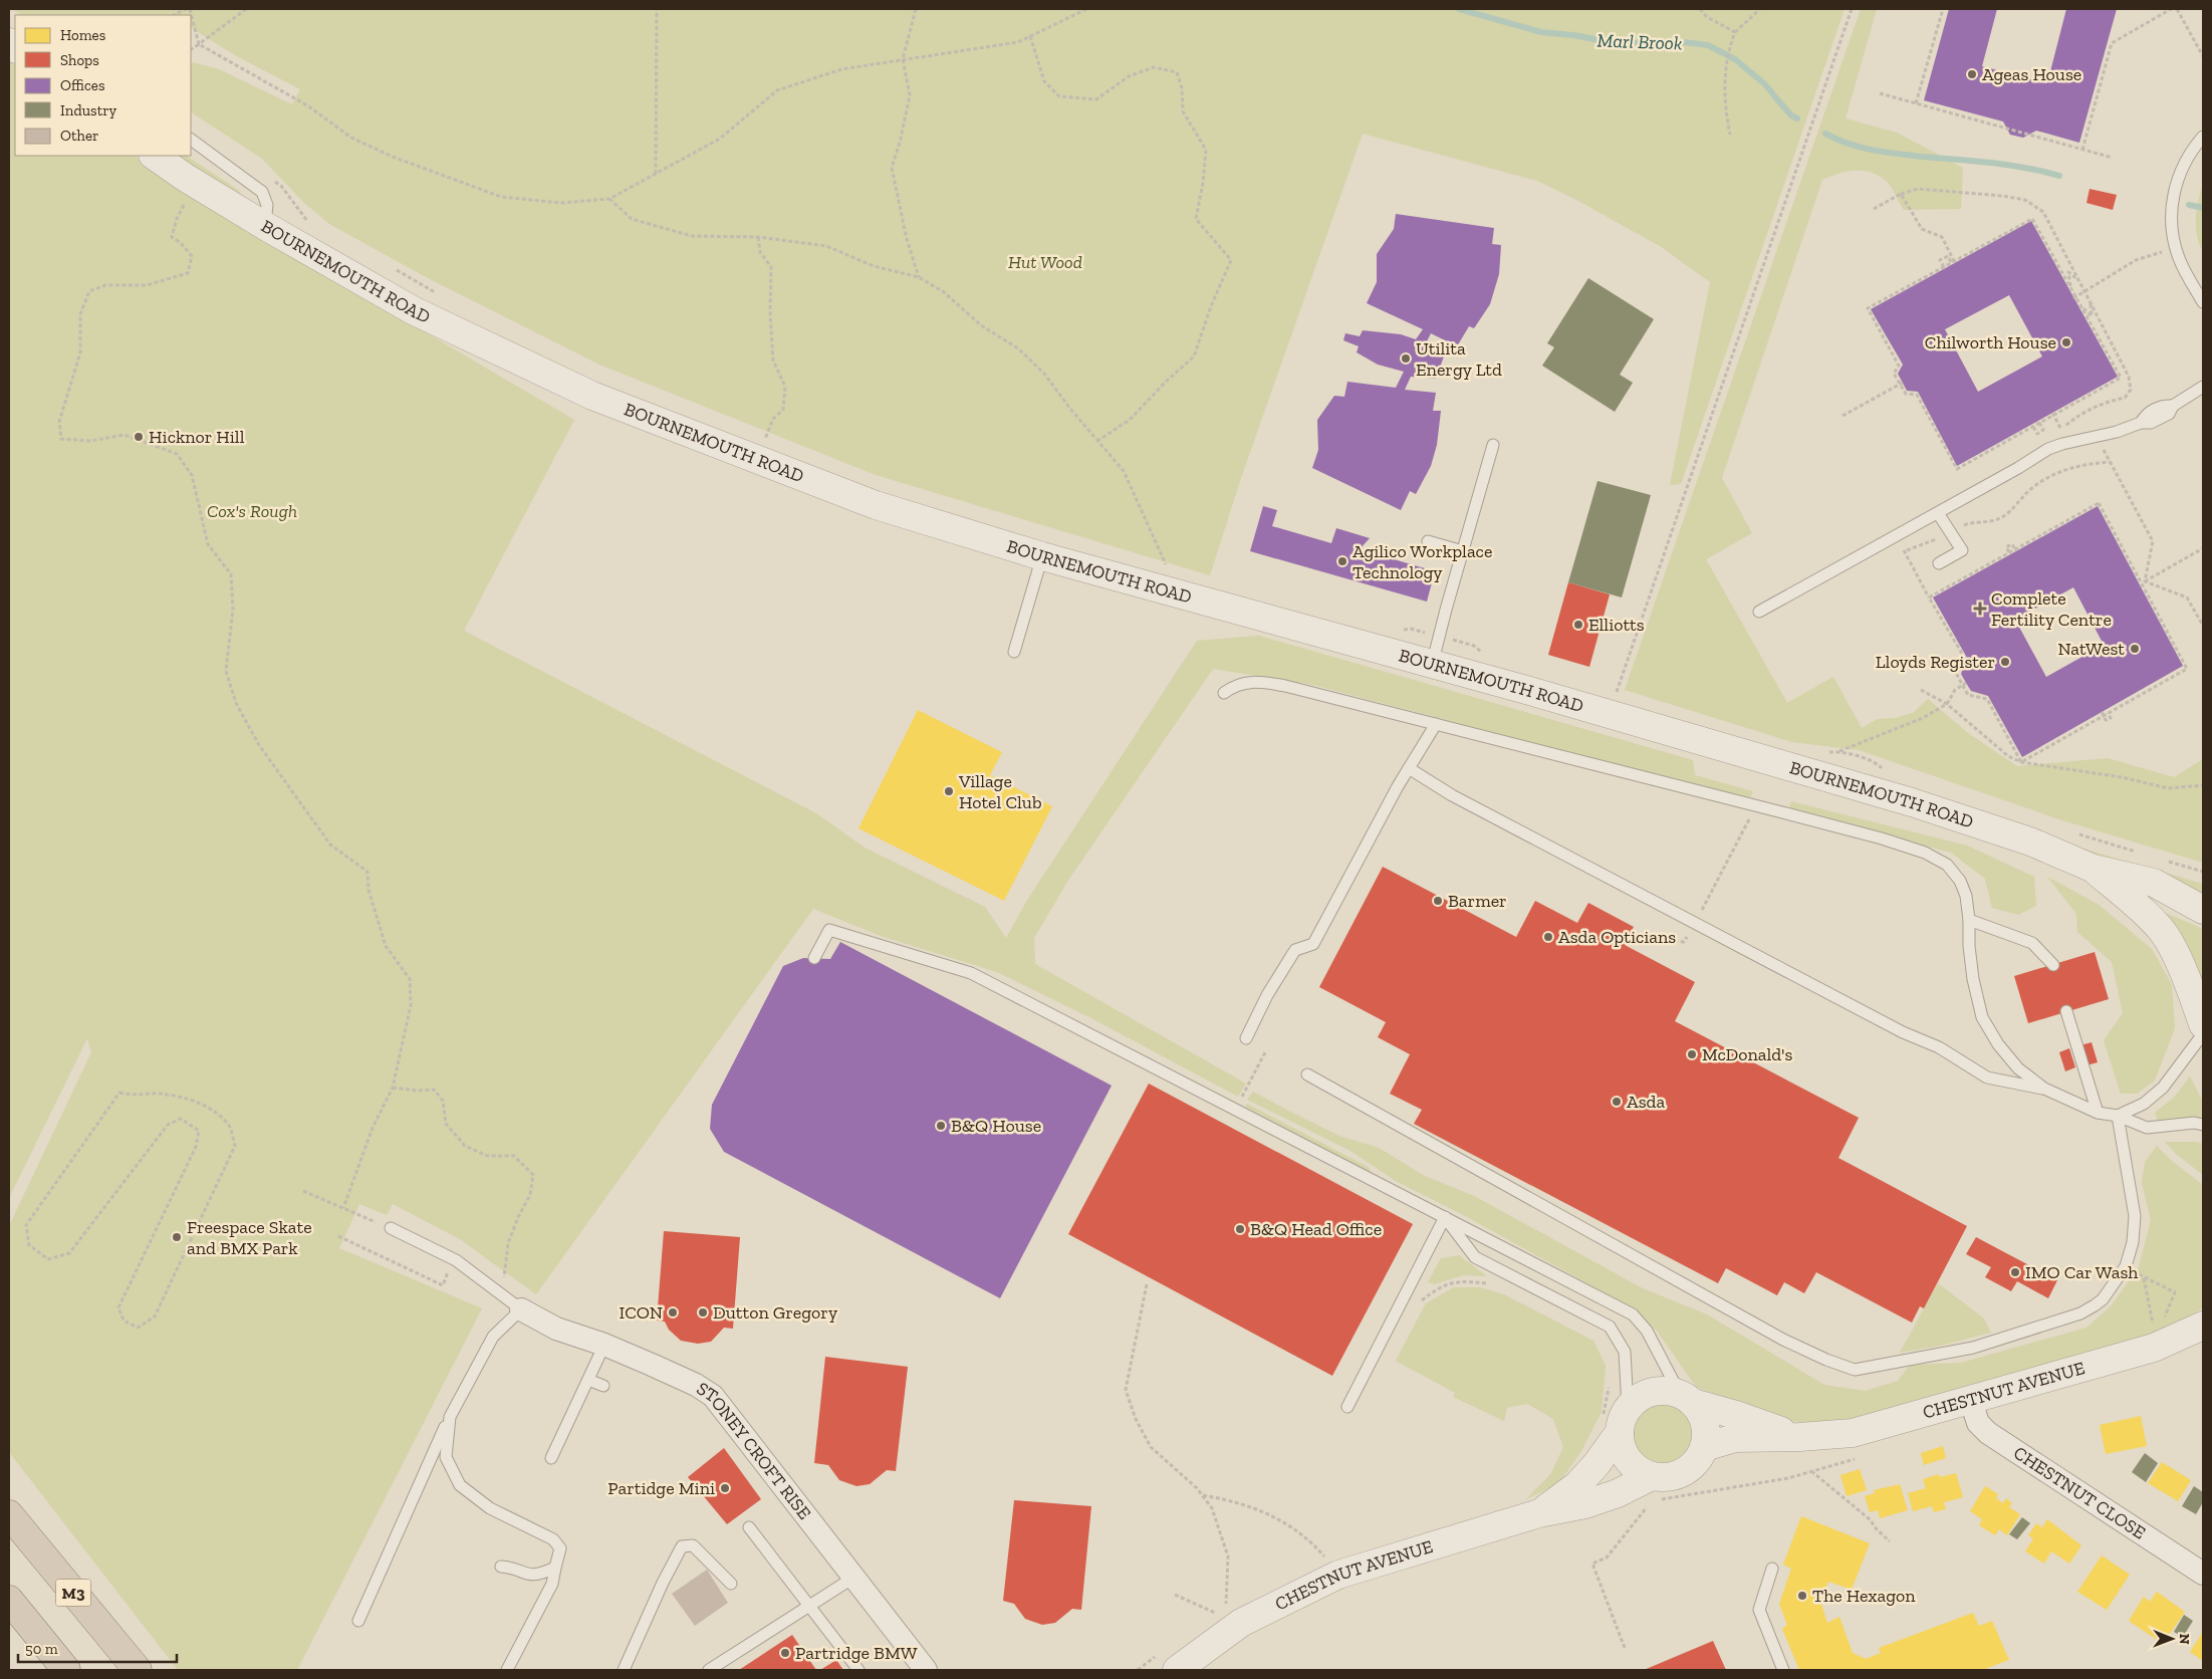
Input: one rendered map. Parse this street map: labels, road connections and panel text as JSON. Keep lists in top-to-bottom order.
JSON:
{
  "streets": {
    "highway": ["M3"],
    "street": [
      "BOURNEMOUTH ROAD",
      "CHESTNUT AVENUE",
      "STONEY CROFT RISE",
      "CHESTNUT CLOSE"
    ]
  },
  "crossings": [
    ["CHESTNUT AVENUE", "CHESTNUT CLOSE"]
  ],
  "water": ["Marl Brook"],
  "parks": ["Hut Wood", "Cox's Rough"],
  "places": {
    "other": [
      "Ageas House",
      "Chilworth House",
      "Utilita Energy Ltd",
      "Hicknor Hill",
      "Agilico Workplace Technology",
      "Elliotts",
      "NatWest",
      "Lloyds Register",
      "Village Hotel Club",
      "Barmer",
      "Asda Opticians",
      "McDonald's",
      "Asda",
      "B&Q House",
      "B&Q Head Office",
      "Freespace Skate and BMX Park",
      "IMO Car Wash",
      "ICON",
      "Dutton Gregory",
      "Partidge Mini",
      "The Hexagon",
      "Partridge BMW"
    ],
    "health": ["Complete Fertility Centre"]
  },
  "legend": [
    "Homes",
    "Shops",
    "Offices",
    "Industry",
    "Other"
  ],
  "scale_bar": "50 m",
  "north": "right"
}
